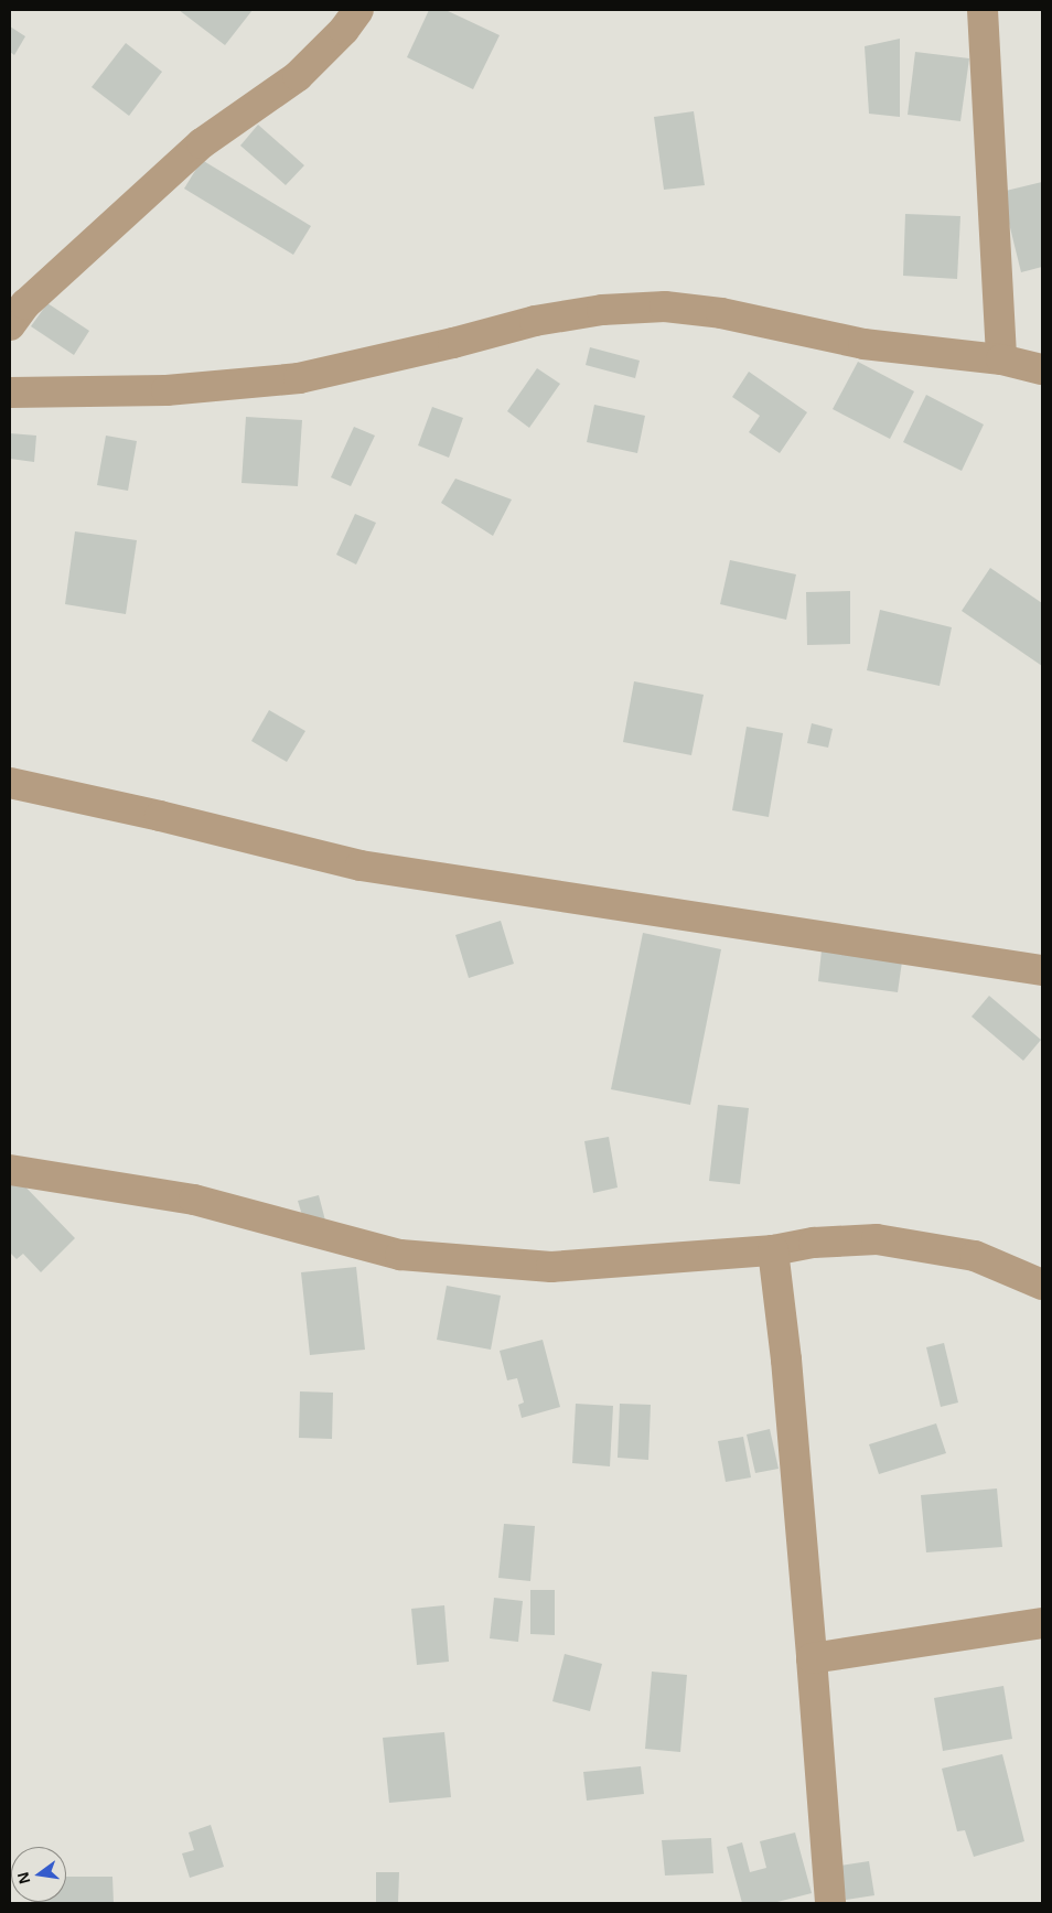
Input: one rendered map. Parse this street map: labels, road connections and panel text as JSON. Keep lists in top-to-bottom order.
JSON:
{
  "north": "left"
}
